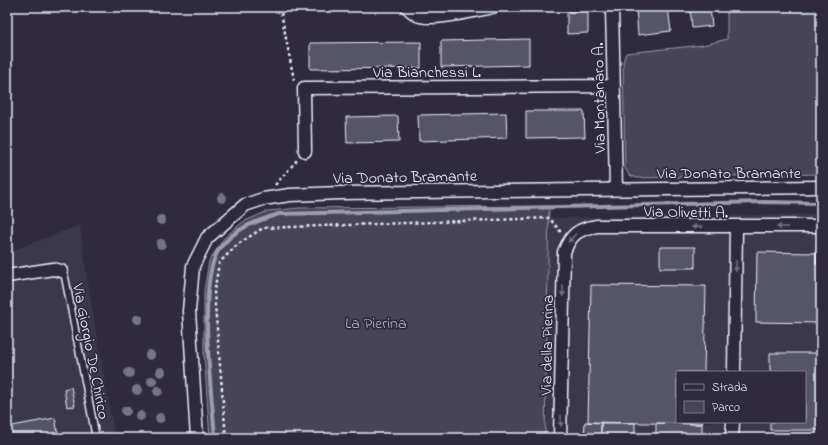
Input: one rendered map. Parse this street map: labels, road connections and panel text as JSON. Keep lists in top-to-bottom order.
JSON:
{
  "streets": {
    "street": [
      "Via Bianchessi L.",
      "Via Montanaro A.",
      "Via Donato Bramante",
      "Via Olivetti A.",
      "Via della Pierina"
    ],
    "lane": ["Via Giorgio De Chirico"]
  },
  "crossings": [
    ["Via Bianchessi L.", "Via Montanaro A."],
    ["Via Montanaro A.", "Via Donato Bramante"],
    ["Via Olivetti A.", "Via della Pierina"]
  ],
  "one_way": ["Via Olivetti A.", "Via della Pierina"],
  "parks": ["La Pierina"],
  "legend": ["Strada", "Parco"]
}
